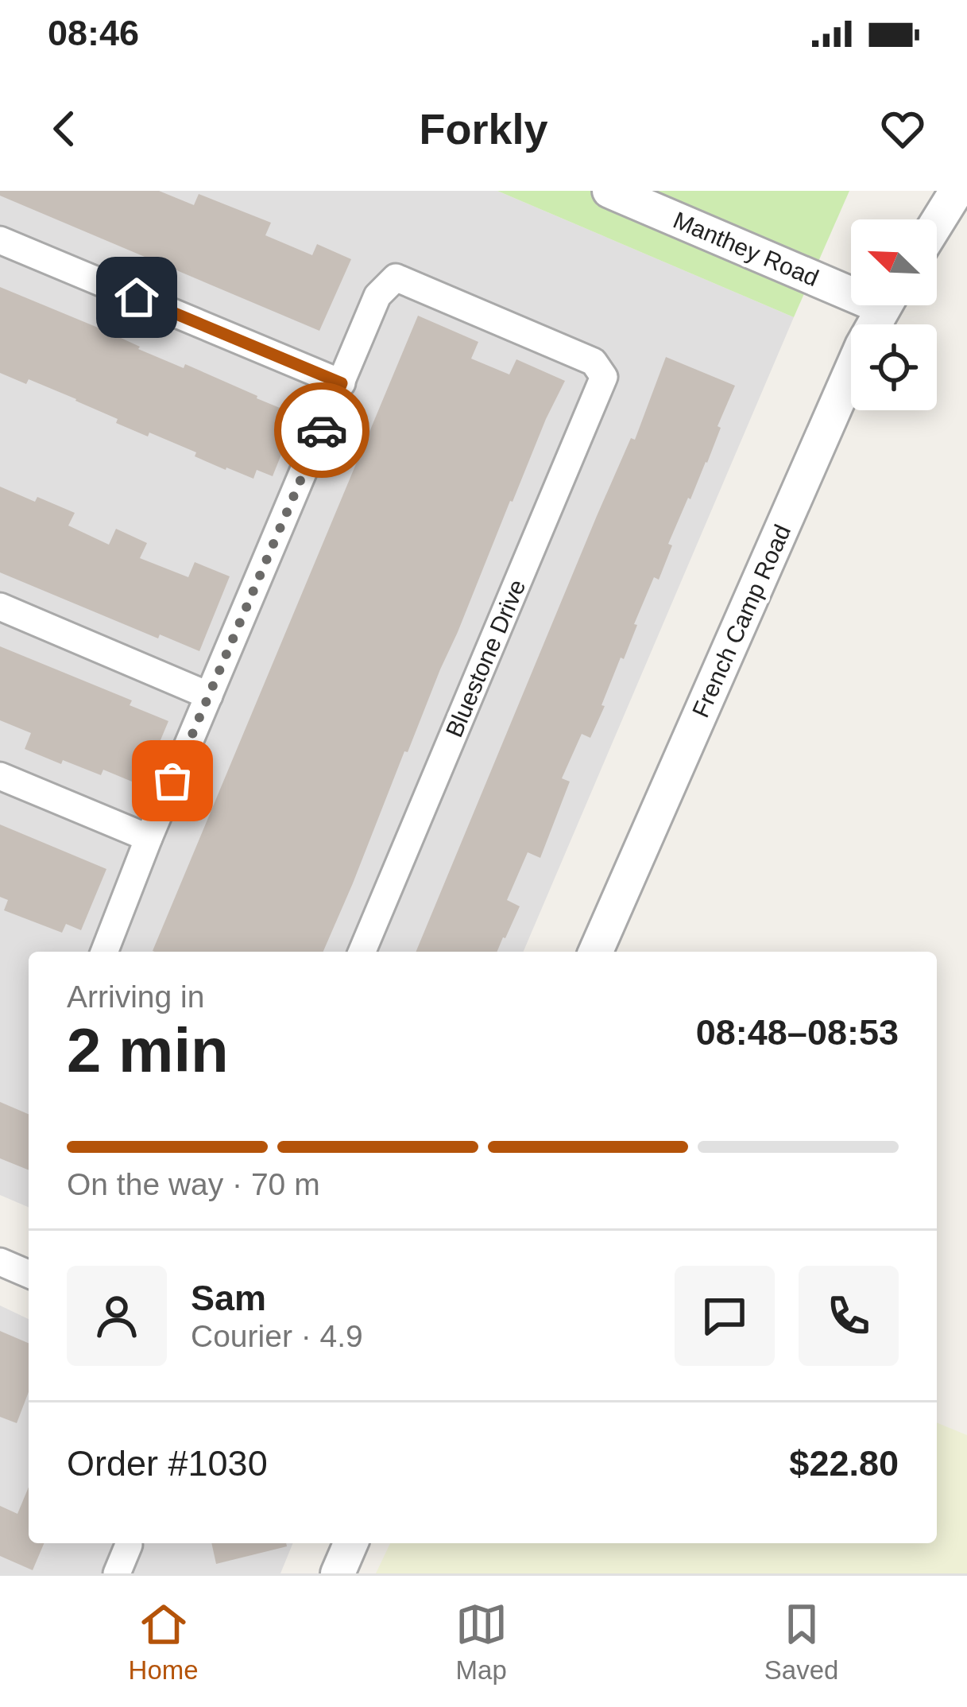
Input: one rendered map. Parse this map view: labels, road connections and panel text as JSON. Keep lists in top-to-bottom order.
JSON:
{
  "streets": {
    "street": ["Manthey Road", "French Camp Road", "Bluestone Drive"]
  },
  "north": "top left",
  "page": {
    "status": "08:46",
    "header": "Forkly",
    "heading": ["2 min", "Arriving in", "08:48–08:53"],
    "panel": [
      "Sam",
      "Courier · 4.9",
      "Order #1030",
      "$22.80"
    ],
    "bar": "On the way · 70 m",
    "tabs": ["Home", "Map", "Saved"]
  }
}
